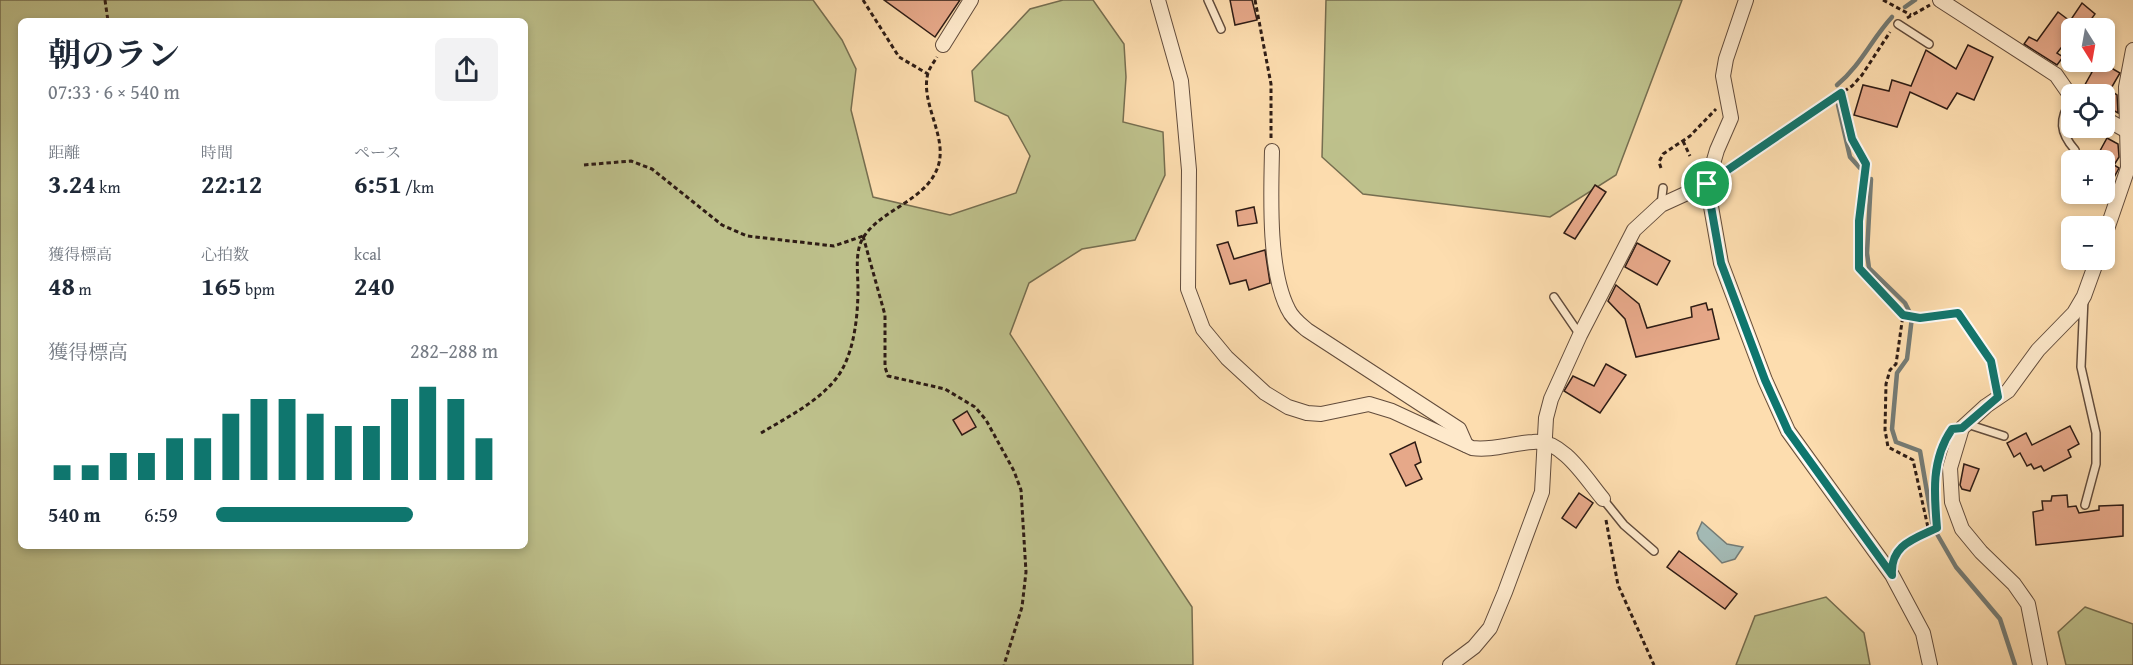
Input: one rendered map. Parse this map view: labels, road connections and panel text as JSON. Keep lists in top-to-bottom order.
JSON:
{
  "north": "bottom",
  "page": {
    "map_buttons": ["+", "−"],
    "heading": ["朝のラン", "07:33 · 6 × 540 m"],
    "stats": [
      ["距離", "3.24 km"],
      ["時間", "22:12"],
      ["ペース", "6:51 /km"],
      ["獲得標高", "48 m"],
      ["心拍数", "165 bpm"],
      ["kcal", "240"]
    ],
    "chart": ["獲得標高", "282–288 m"],
    "list": [
      {
        "name": "540 m",
        "note": "6:59"
      }
    ]
  }
}
